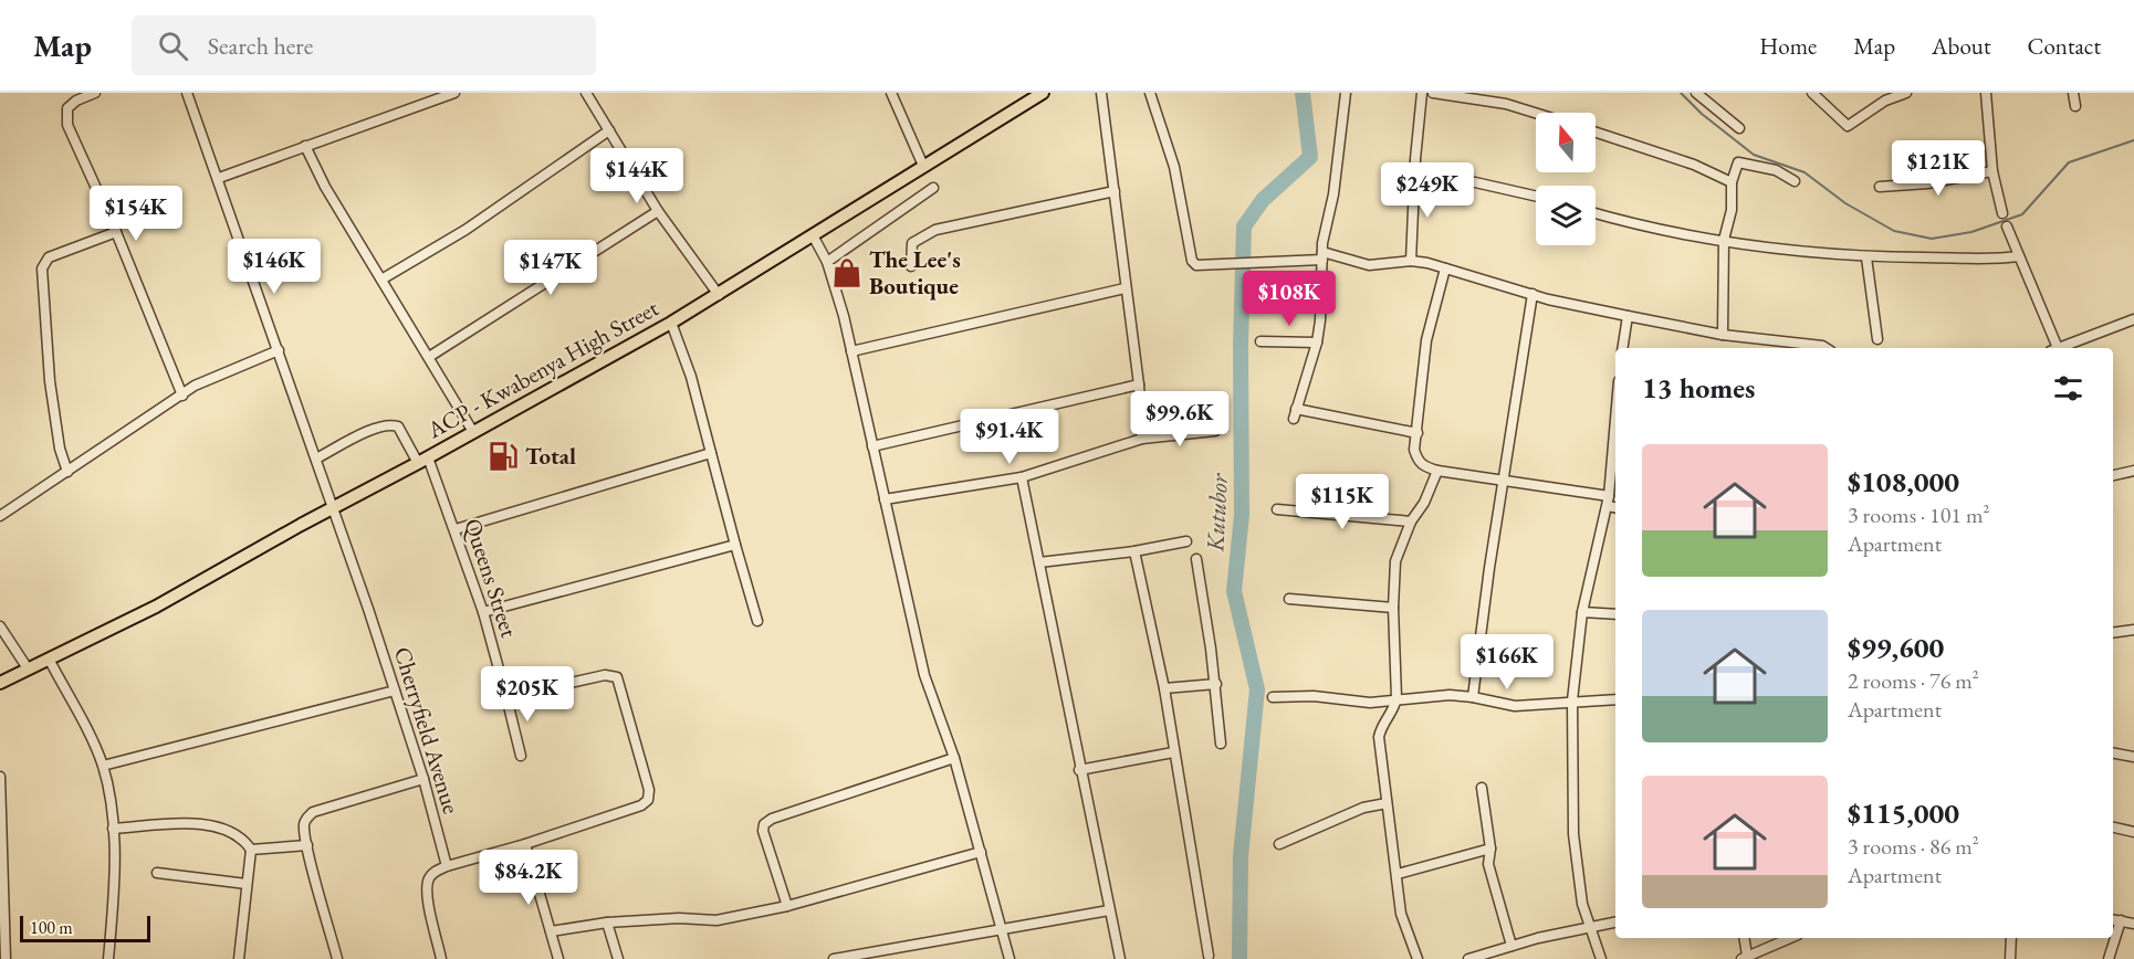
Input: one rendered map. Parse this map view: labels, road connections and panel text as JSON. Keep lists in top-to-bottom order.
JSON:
{
  "streets": {
    "main road": ["ACP - Kwabenya High Street"],
    "street": ["Queens Street", "Cherryfield Avenue"]
  },
  "crossings": [
    ["ACP - Kwabenya High Street", "Queens Street"],
    ["ACP - Kwabenya High Street", "Cherryfield Avenue"],
    ["Queens Street", "Cherryfield Avenue"]
  ],
  "water": ["Kutubor"],
  "places": {
    "shop": ["The Lee's Boutique"],
    "fuel station": ["Total"]
  },
  "scale_bar": "100 m",
  "north": "top",
  "page": {
    "header": "Map",
    "search": "Search here",
    "nav": [
      "Home",
      "Map",
      "About",
      "Contact"
    ],
    "price": [
      "$121K",
      "$144K",
      "$249K",
      "$154K",
      "$146K",
      "$147K",
      "$108K",
      "$99.6K",
      "$91.4K",
      "$115K",
      "$166K",
      "$205K",
      "$84.2K"
    ],
    "heading": "13 homes",
    "list": [
      {
        "name": "$108,000",
        "note": "3 rooms · 101 m² · Apartment"
      },
      {
        "name": "$99,600",
        "note": "2 rooms · 76 m² · Apartment"
      },
      {
        "name": "$115,000",
        "note": "3 rooms · 86 m² · Apartment"
      }
    ],
    "scale": "100 m"
  }
}
